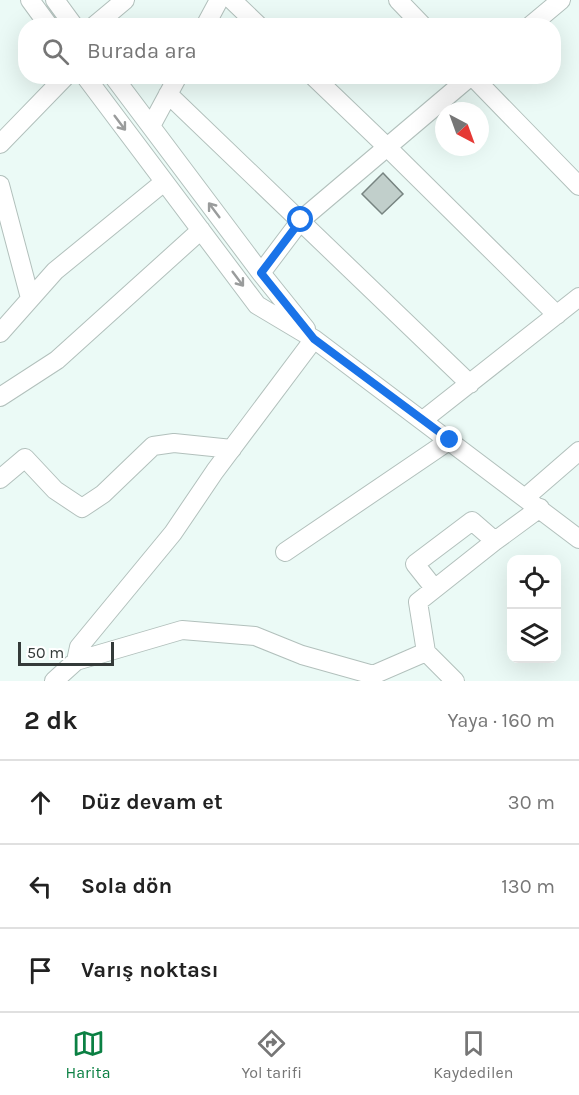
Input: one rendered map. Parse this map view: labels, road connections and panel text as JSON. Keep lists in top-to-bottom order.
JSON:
{
  "scale_bar": "50 m",
  "north": "bottom right",
  "page": {
    "search": "Burada ara",
    "scale": "50 m",
    "heading": ["2 dk", "Yaya · 160 m"],
    "list": [
      ["Düz devam et", "30 m"],
      ["Sola dön", "130 m"],
      "Varış noktası"
    ],
    "nav": ["Harita", "Yol tarifi", "Kaydedilen"]
  }
}
